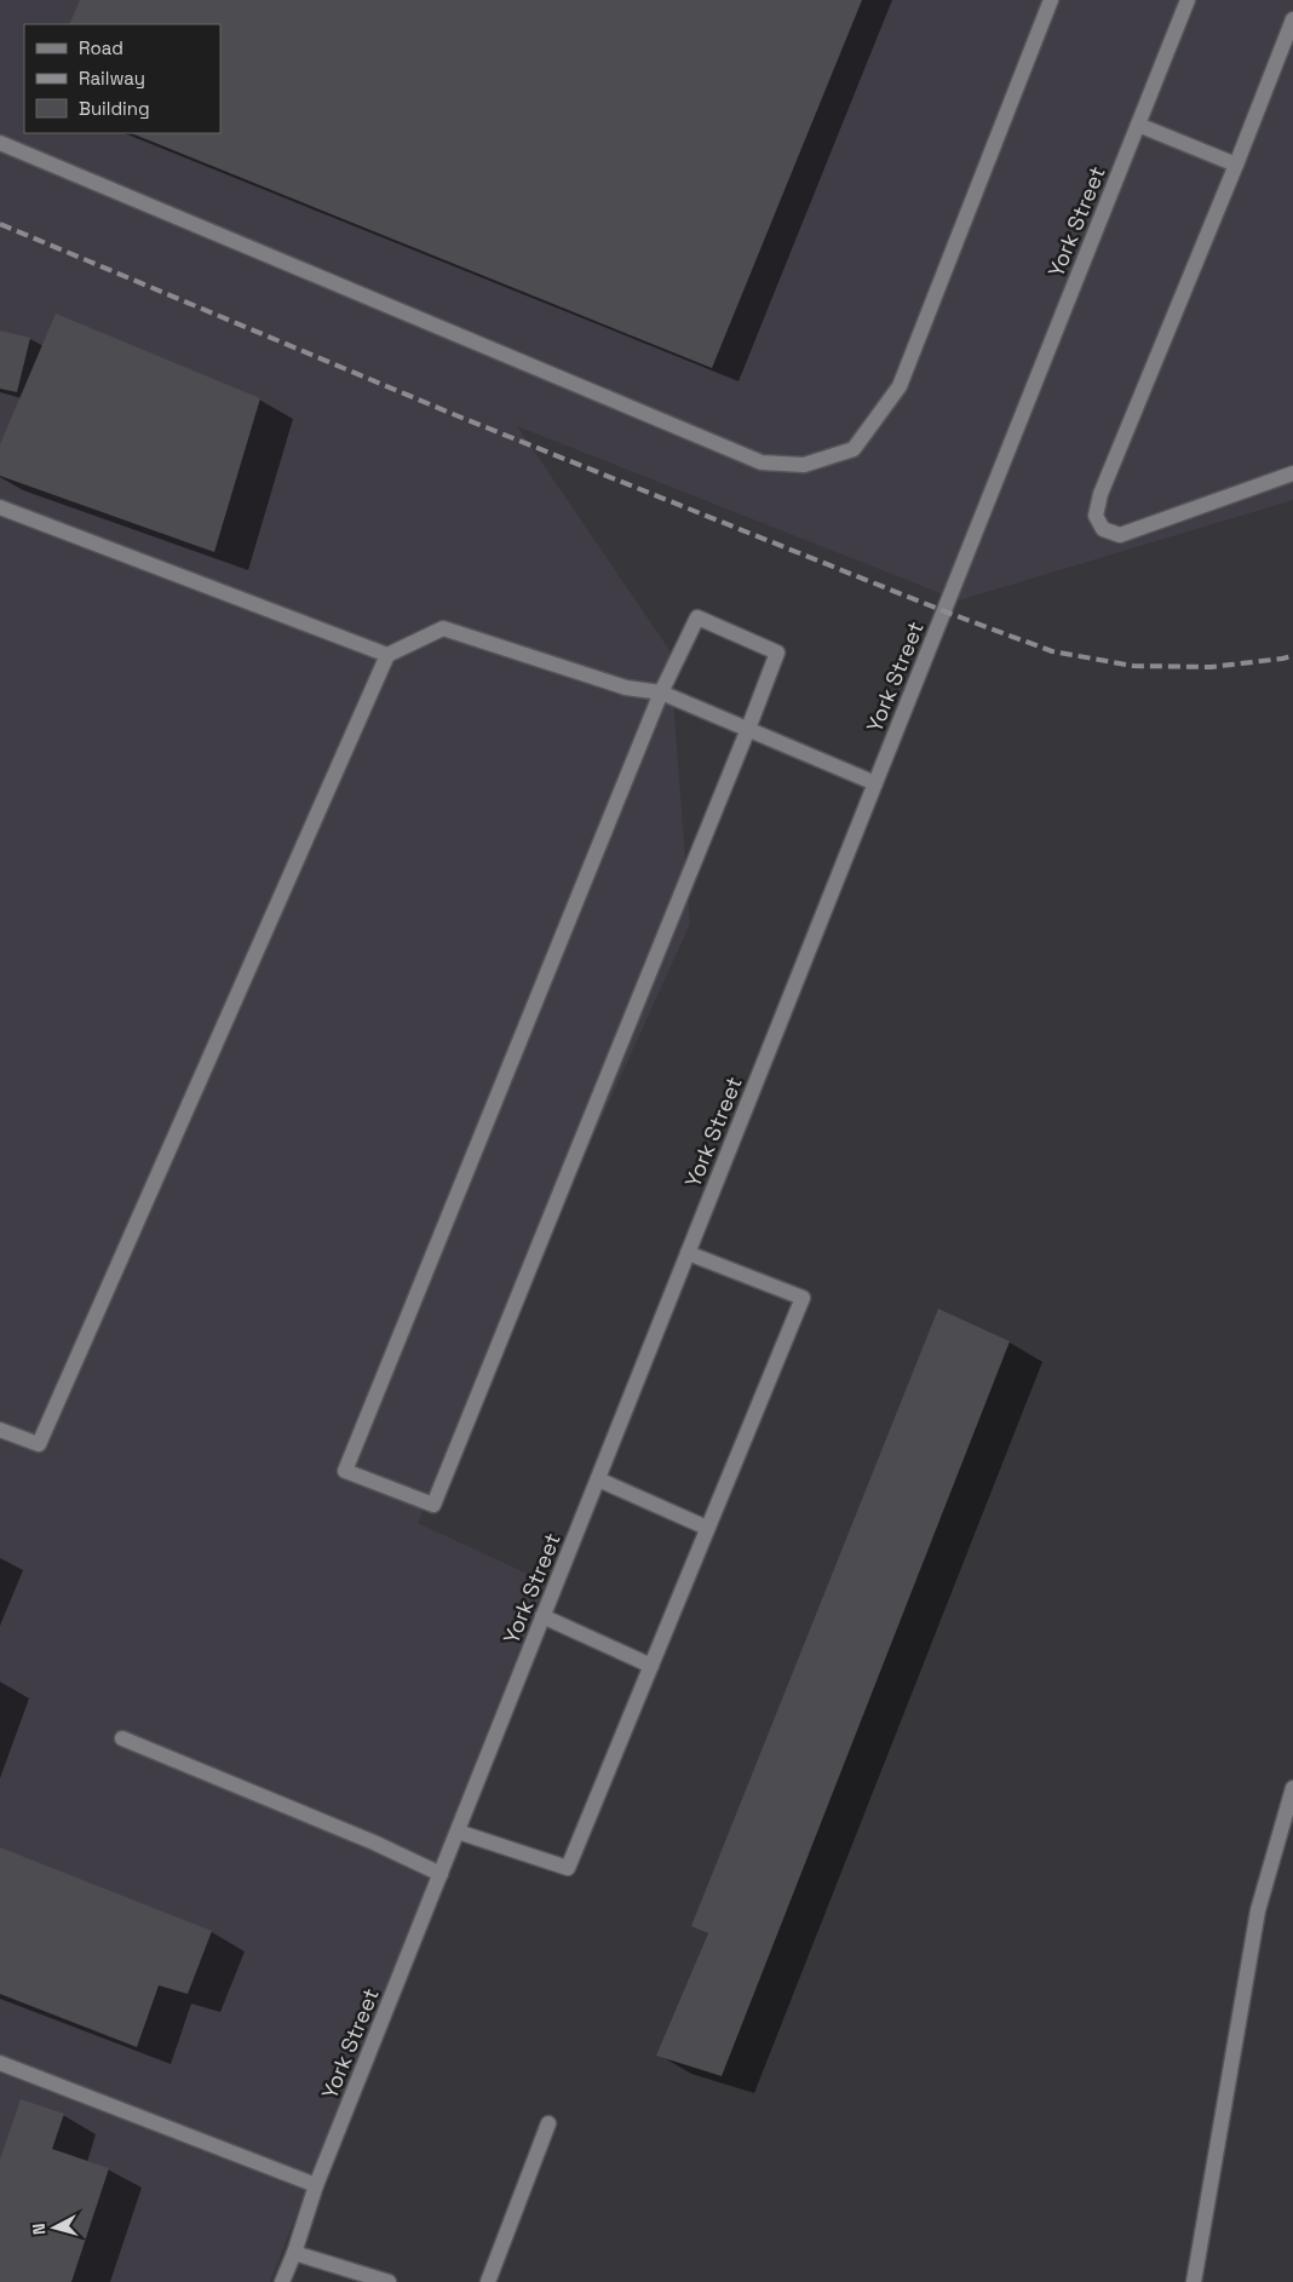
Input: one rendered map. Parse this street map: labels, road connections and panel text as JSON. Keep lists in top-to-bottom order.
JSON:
{
  "streets": {
    "street": ["York Street"]
  },
  "legend": ["Road", "Railway", "Building"],
  "north": "left"
}
